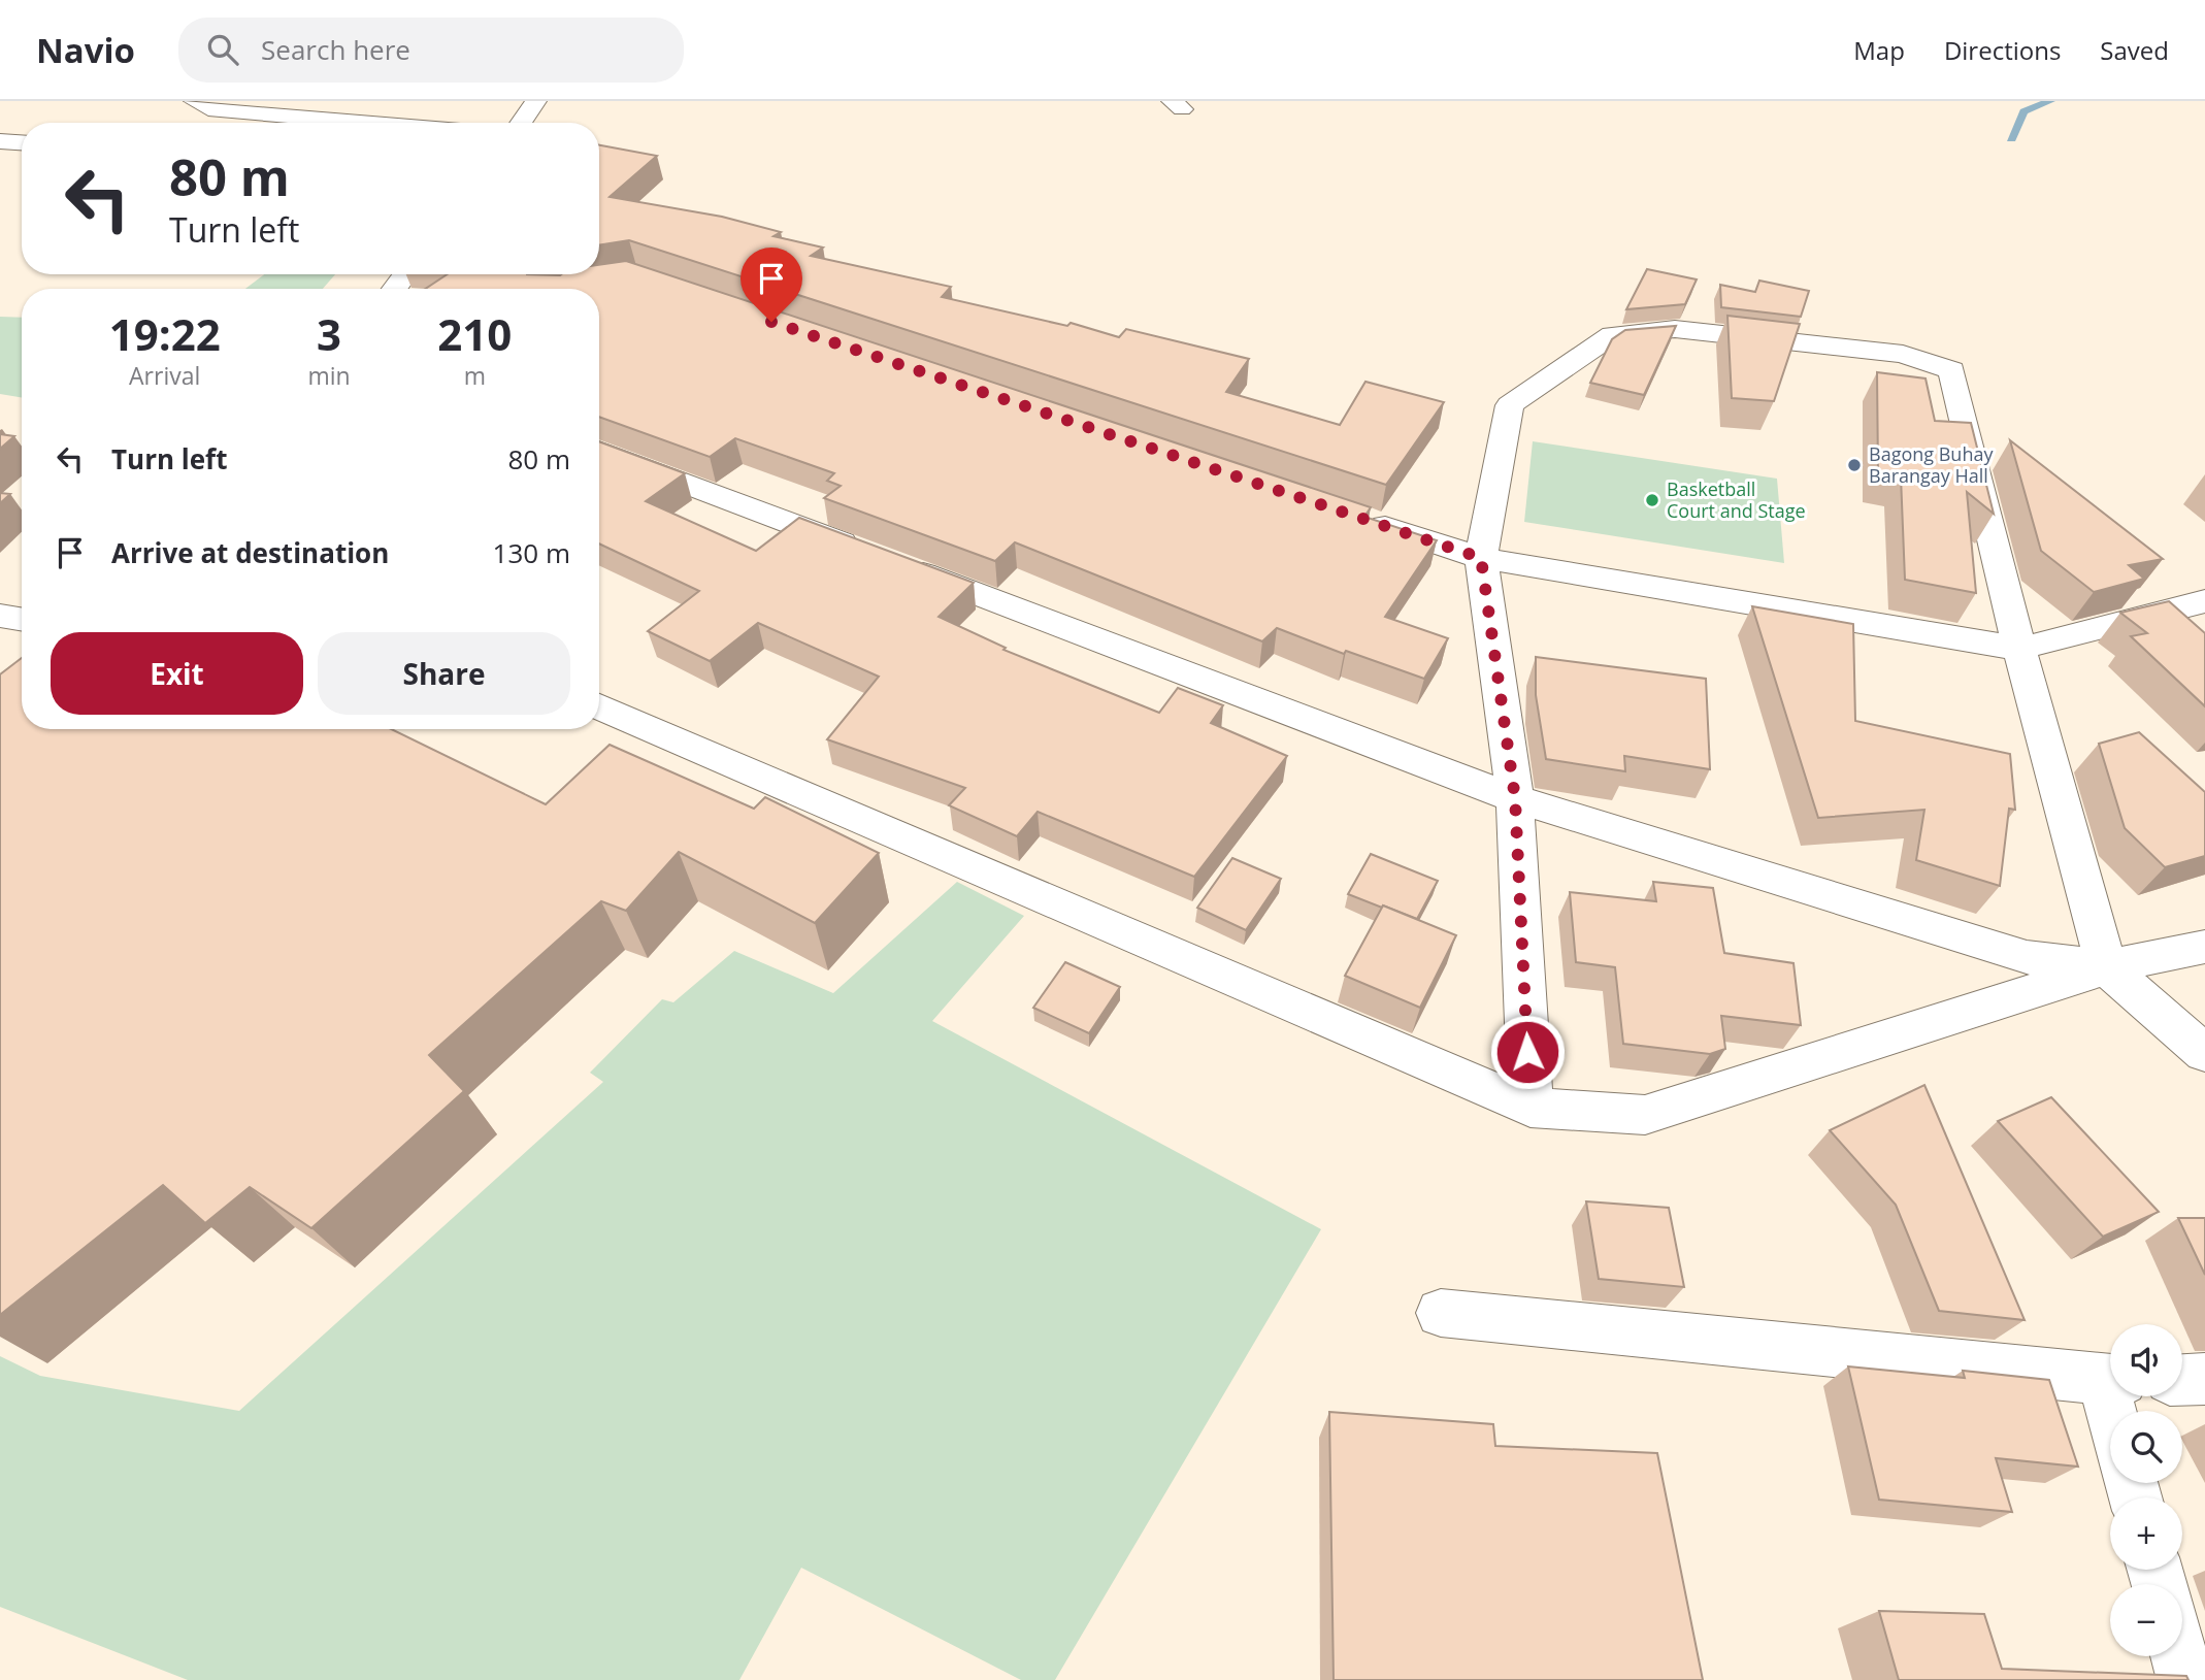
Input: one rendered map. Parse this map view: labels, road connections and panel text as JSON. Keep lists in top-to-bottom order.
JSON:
{
  "places": ["Bagong Buhay Barangay Hall", "Basketball Court and Stage"],
  "page": {
    "header": "Navio",
    "search": "Search here",
    "nav": ["Map", "Directions", "Saved"],
    "turn": ["80 m", "Turn left"],
    "eta": [
      "19:22",
      "Arrival",
      "3",
      "min",
      "210",
      "m"
    ],
    "list": [
      {
        "name": "Turn left",
        "value": "80 m"
      },
      {
        "name": "Arrive at destination",
        "value": "130 m"
      }
    ],
    "buttons": ["Exit", "Share"],
    "map_buttons": ["+", "−"]
  }
}
